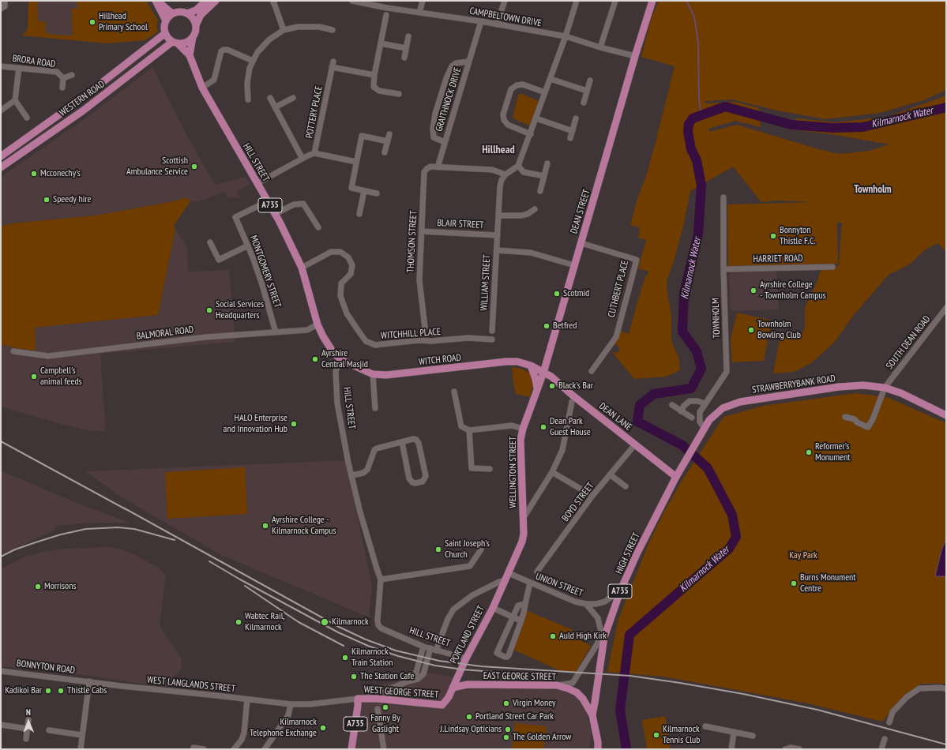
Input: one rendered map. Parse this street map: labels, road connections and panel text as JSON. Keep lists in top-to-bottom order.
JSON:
{
  "streets": {
    "main road": [
      "WESTERN ROAD",
      "HILL STREET",
      "A735",
      "DEAN STREET",
      "WITCH ROAD",
      "STRAWBERRYBANK ROAD",
      "DEAN LANE",
      "WELLINGTON STREET",
      "HIGH STREET",
      "PORTLAND STREET",
      "EAST GEORGE STREET",
      "WEST GEORGE STREET"
    ],
    "street": [
      "CAMPBELTOWN DRIVE",
      "BRORA ROAD",
      "GRAITHNOCK DRIVE",
      "POTTERY PLACE",
      "BLAIR STREET",
      "THOMSON STREET",
      "HARRIET ROAD",
      "MONTGOMERY STREET",
      "WILLIAM STREET",
      "CUTHBERT PLACE",
      "TOWNHOLM",
      "BALMORAL ROAD",
      "WITCHHILL PLACE",
      "SOUTH DEAN ROAD",
      "BOYD STREET",
      "UNION STREET",
      "BONNYTON ROAD",
      "WEST LANGLANDS STREET"
    ]
  },
  "crossings": [
    ["CAMPBELTOWN DRIVE", "GRAITHNOCK DRIVE"],
    ["CAMPBELTOWN DRIVE", "DEAN STREET"],
    ["WESTERN ROAD", "HILL STREET"],
    ["WESTERN ROAD", "A735"],
    ["GRAITHNOCK DRIVE", "THOMSON STREET"],
    ["HILL STREET", "A735"],
    ["HILL STREET", "MONTGOMERY STREET"],
    ["HILL STREET", "BALMORAL ROAD"],
    ["HILL STREET", "WITCHHILL PLACE"],
    ["HILL STREET", "WITCH ROAD"],
    ["HILL STREET", "PORTLAND STREET"],
    ["A735", "HIGH STREET"],
    ["A735", "EAST GEORGE STREET"],
    ["A735", "WEST GEORGE STREET"],
    ["DEAN STREET", "CUTHBERT PLACE"],
    ["DEAN STREET", "WITCH ROAD"],
    ["DEAN STREET", "DEAN LANE"],
    ["DEAN STREET", "WELLINGTON STREET"],
    ["BLAIR STREET", "THOMSON STREET"],
    ["BLAIR STREET", "WILLIAM STREET"],
    ["HARRIET ROAD", "TOWNHOLM"],
    ["MONTGOMERY STREET", "BALMORAL ROAD"],
    ["TOWNHOLM", "STRAWBERRYBANK ROAD"],
    ["SOUTH DEAN ROAD", "STRAWBERRYBANK ROAD"],
    ["WITCH ROAD", "DEAN LANE"],
    ["WITCH ROAD", "WELLINGTON STREET"],
    ["STRAWBERRYBANK ROAD", "DEAN LANE"],
    ["STRAWBERRYBANK ROAD", "HIGH STREET"],
    ["DEAN LANE", "WELLINGTON STREET"],
    ["DEAN LANE", "BOYD STREET"],
    ["DEAN LANE", "HIGH STREET"],
    ["WELLINGTON STREET", "UNION STREET"],
    ["WELLINGTON STREET", "PORTLAND STREET"],
    ["HIGH STREET", "UNION STREET"],
    ["HIGH STREET", "EAST GEORGE STREET"],
    ["UNION STREET", "PORTLAND STREET"],
    ["PORTLAND STREET", "EAST GEORGE STREET"],
    ["PORTLAND STREET", "WEST GEORGE STREET"],
    ["BONNYTON ROAD", "WEST LANGLANDS STREET"]
  ],
  "districts": ["Hillhead", "Townholm"],
  "water": ["Kilmarnock Water"],
  "parks": ["Kay Park"],
  "places": [
    "Hillhead Primary School",
    "Scottish Ambulance Service",
    "Mcconechy's",
    "Speedy hire",
    "Bonnyton Thistle F.C.",
    "Ayrshire College - Townholm Campus",
    "Scotmid",
    "Social Services Headquarters",
    "Betfred",
    "Townholm Bowling Club",
    "Ayrshire Central Masjid",
    "Campbell's animal feeds",
    "Black's Bar",
    "HALO Enterprise and Innovation Hub",
    "Dean Park Guest House",
    "Reformer's Monument",
    "Ayrshire College - Kilmarnock Campus",
    "Saint Joseph's Church",
    "Burns Monument Centre",
    "Morrisons",
    "Wabtec Rail, Kilmarnock",
    "Kilmarnock",
    "Auld High Kirk",
    "Kilmarnock Train Station",
    "The Station Cafe",
    "Kadikoi Bar",
    "Thistle Cabs",
    "Virgin Money",
    "Fanny By Gaslight",
    "Portland Street Car Park",
    "Kilmarnock Telephone Exchange",
    "J.Lindsay Opticians",
    "Kilmarnock Tennis Club",
    "The Golden Arrow"
  ],
  "north": "top"
}
